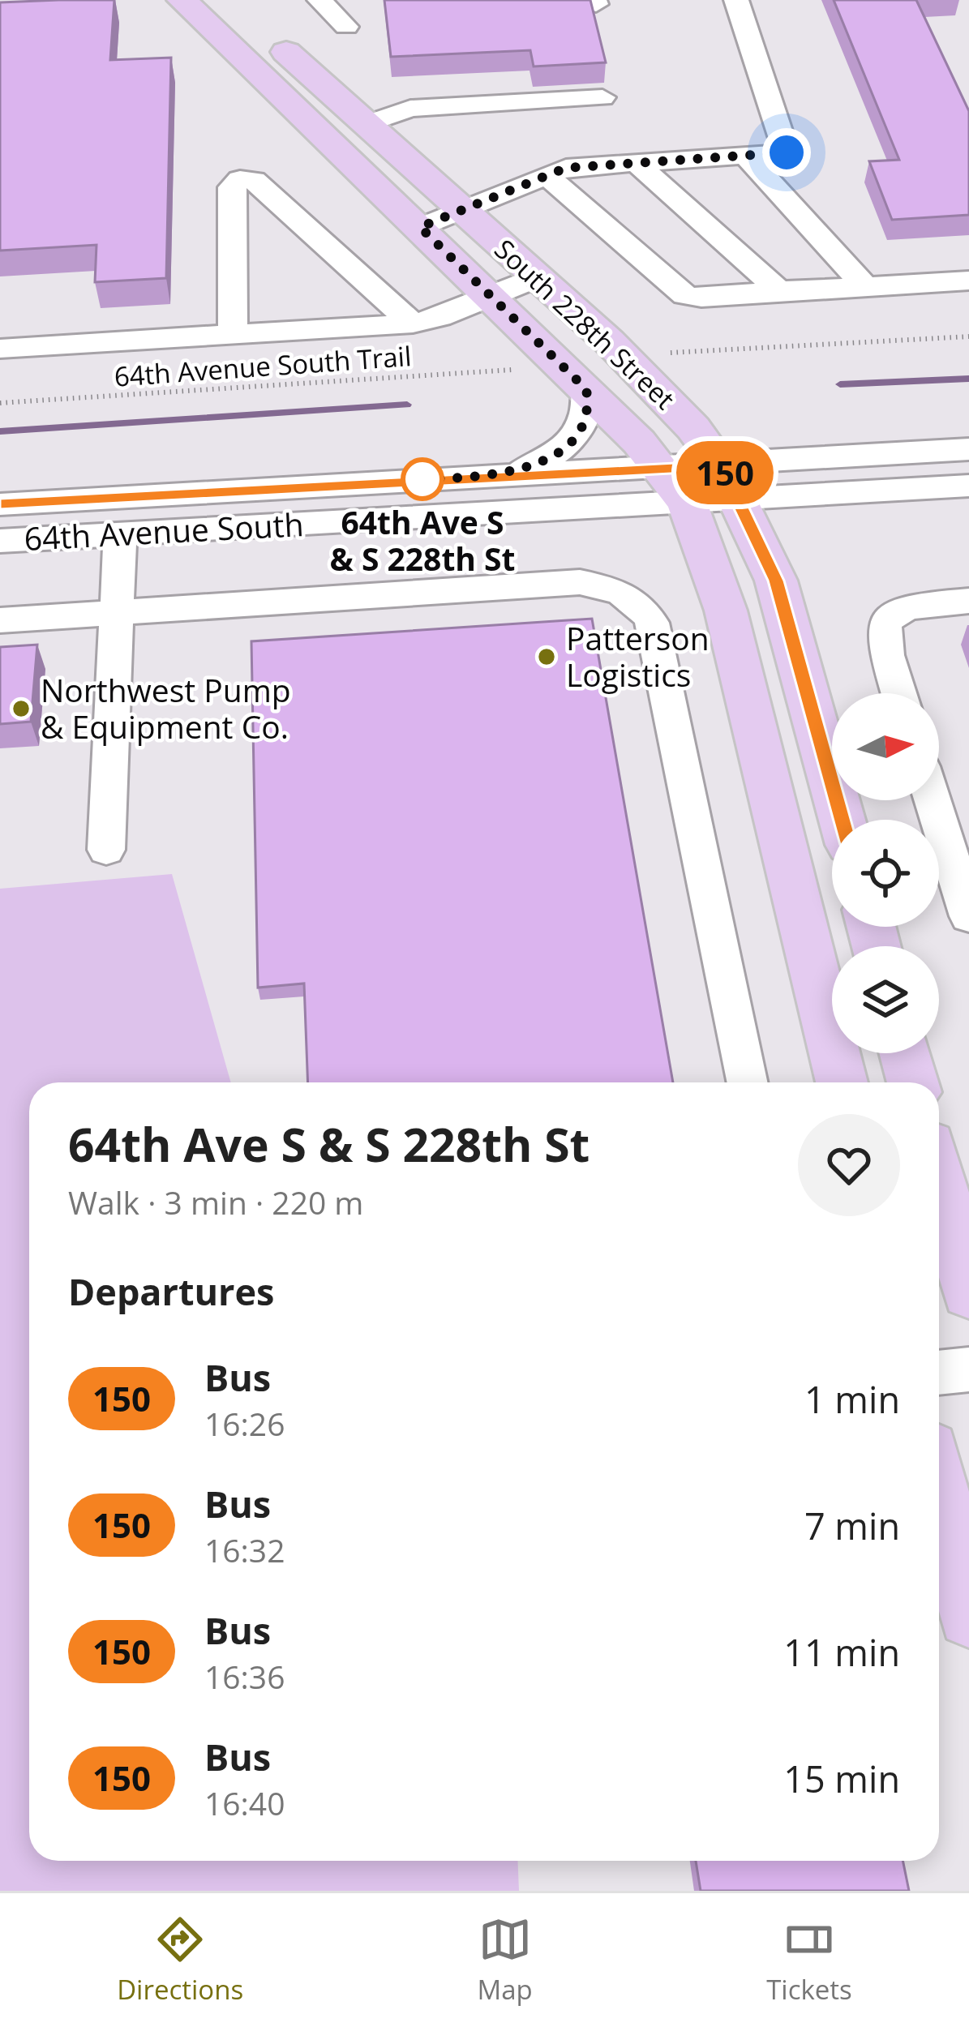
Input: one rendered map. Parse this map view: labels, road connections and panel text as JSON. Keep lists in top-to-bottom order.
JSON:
{
  "streets": {
    "main road": ["South 228th Street"],
    "street": ["64th Avenue South"],
    "path": ["64th Avenue South Trail"]
  },
  "crossings": [
    ["South 228th Street", "64th Avenue South"]
  ],
  "places": ["64th Ave S & S 228th St", "Patterson Logistics", "Northwest Pump & Equipment Co."],
  "lines": ["bus line 150"],
  "north": "right",
  "page": {
    "on_map": "150",
    "heading": [
      ["64th Ave S & S 228th St", "Walk · 3 min · 220 m"],
      "Departures"
    ],
    "list": [
      {
        "mark": "150",
        "name": "Bus",
        "note": "16:26",
        "value": "1 min"
      },
      {
        "mark": "150",
        "name": "Bus",
        "note": "16:32",
        "value": "7 min"
      },
      {
        "mark": "150",
        "name": "Bus",
        "note": "16:36",
        "value": "11 min"
      },
      {
        "mark": "150",
        "name": "Bus",
        "note": "16:40",
        "value": "15 min"
      }
    ],
    "tabs": ["Directions", "Map", "Tickets"]
  }
}
